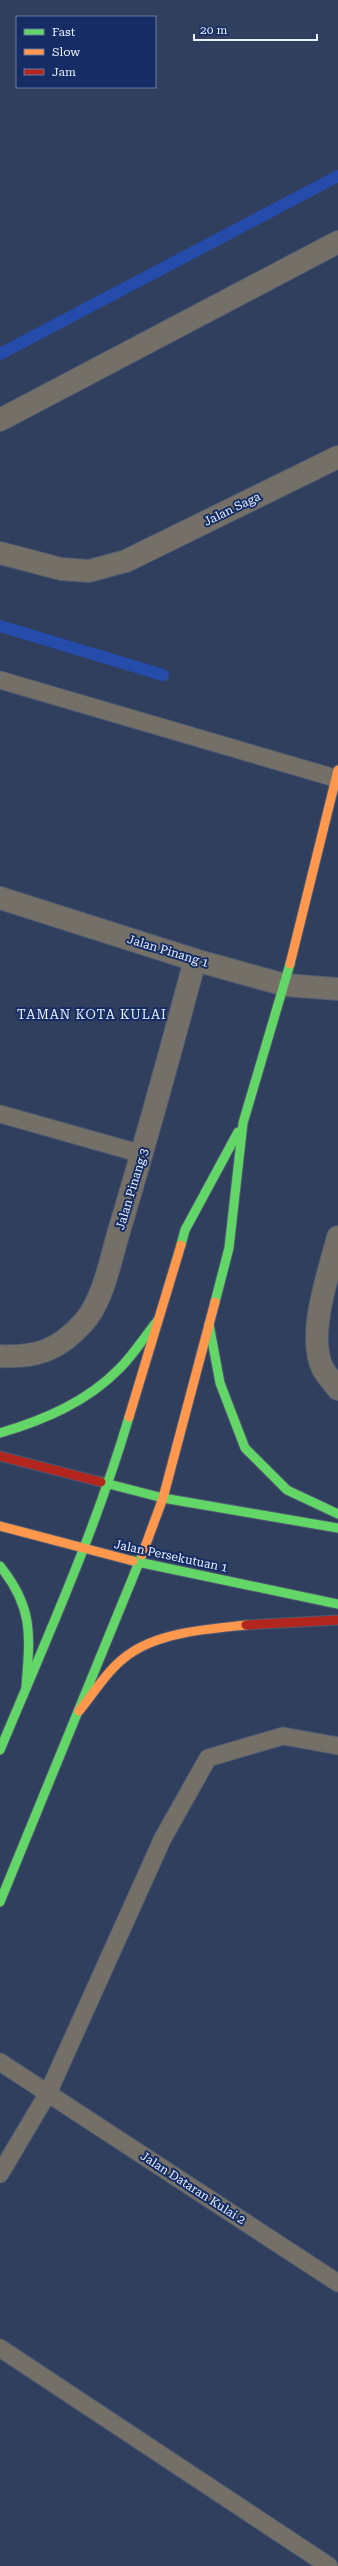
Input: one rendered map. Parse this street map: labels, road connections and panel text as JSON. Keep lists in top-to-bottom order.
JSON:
{
  "streets": {
    "main road": ["Jalan Persekutuan 1"],
    "street": ["Jalan Saga", "Jalan Pinang 1", "Jalan Pinang 3"],
    "lane": ["Jalan Dataran Kulai 2"]
  },
  "crossings": [
    ["Jalan Pinang 1", "Jalan Pinang 3"]
  ],
  "districts": ["TAMAN KOTA KULAI"],
  "legend": ["Fast", "Slow", "Jam"],
  "scale_bar": "20 m"
}
